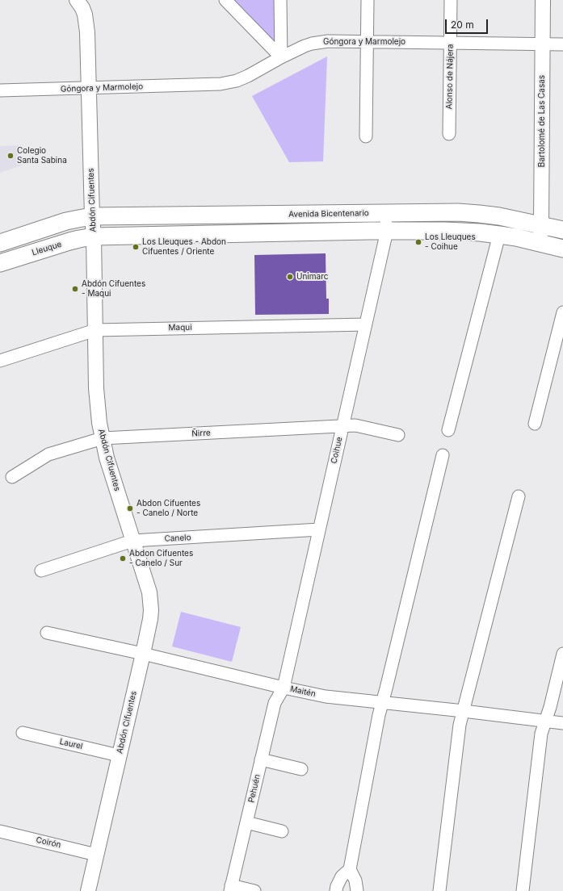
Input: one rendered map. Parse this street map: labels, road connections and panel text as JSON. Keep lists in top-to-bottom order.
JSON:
{
  "streets": {
    "main road": ["Avenida Bicentenario", "Lleuque"],
    "street": [
      "Góngora y Marmolejo",
      "Alonso de Nájera",
      "Bartolomé de Las Casas",
      "Abdón Cifuentes",
      "Maqui",
      "Ñirre",
      "Coihue",
      "Canelo",
      "Maitén",
      "Laurel",
      "Pehuén",
      "Coirón"
    ]
  },
  "crossings": [
    ["Góngora y Marmolejo", "Alonso de Nájera"],
    ["Góngora y Marmolejo", "Bartolomé de Las Casas"],
    ["Góngora y Marmolejo", "Abdón Cifuentes"],
    ["Bartolomé de Las Casas", "Avenida Bicentenario"],
    ["Abdón Cifuentes", "Avenida Bicentenario"],
    ["Abdón Cifuentes", "Lleuque"],
    ["Abdón Cifuentes", "Maqui"],
    ["Abdón Cifuentes", "Ñirre"],
    ["Abdón Cifuentes", "Canelo"],
    ["Abdón Cifuentes", "Maitén"],
    ["Abdón Cifuentes", "Laurel"],
    ["Abdón Cifuentes", "Coirón"],
    ["Avenida Bicentenario", "Coihue"],
    ["Maqui", "Coihue"],
    ["Ñirre", "Coihue"],
    ["Coihue", "Canelo"],
    ["Coihue", "Maitén"],
    ["Coihue", "Pehuén"],
    ["Maitén", "Pehuén"]
  ],
  "places": [
    "Colegio Santa Sabina",
    "Los Lleuques - Coihue",
    "Los Lleuques - Abdon Cifuentes / Oriente",
    "Unimarc",
    "Abdón Cifuentes - Maqui",
    "Abdon Cifuentes - Canelo / Norte",
    "Abdon Cifuentes - Canelo / Sur"
  ],
  "scale_bar": "20 m"
}
